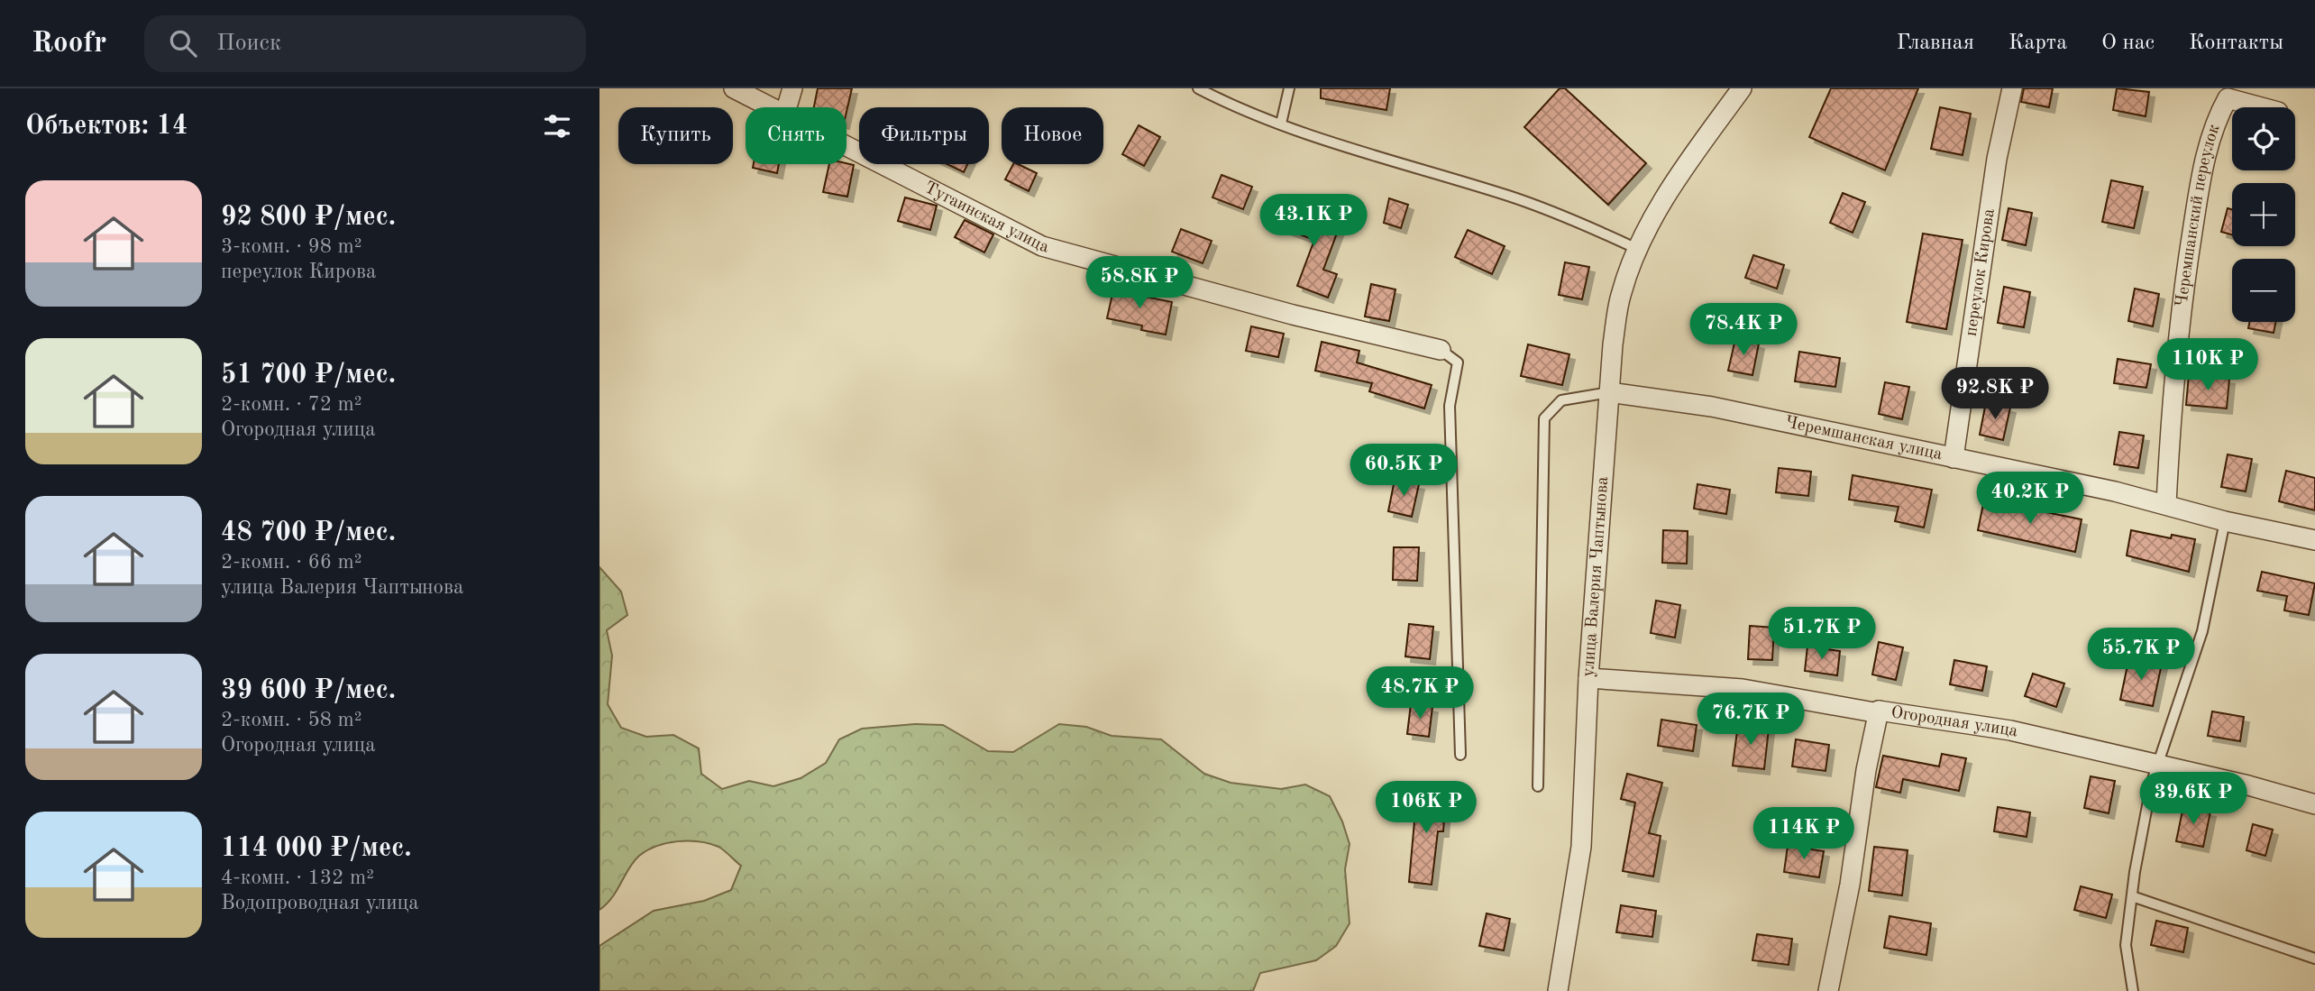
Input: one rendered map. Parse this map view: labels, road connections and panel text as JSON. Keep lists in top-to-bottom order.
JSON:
{
  "streets": {
    "street": [
      "Тугаинская улица",
      "Черемшанский переулок",
      "переулок Кирова",
      "Черемшанская улица",
      "улица Валерия Чаптынова",
      "Огородная улица"
    ]
  },
  "crossings": [
    ["Черемшанский переулок", "Черемшанская улица"],
    ["переулок Кирова", "Черемшанская улица"],
    ["Черемшанская улица", "улица Валерия Чаптынова"],
    ["улица Валерия Чаптынова", "Огородная улица"]
  ],
  "page": {
    "header": "Roofr",
    "search": "Поиск",
    "nav": [
      "Главная",
      "Карта",
      "О нас",
      "Контакты"
    ],
    "heading": "Объектов: 14",
    "map_buttons": ["+", "−"],
    "chip": [
      "Купить",
      "Снять",
      "Фильтры",
      "Новое"
    ],
    "list": [
      {
        "name": "92 800 ₽/мес.",
        "note": "3-комн. · 98 m² · переулок Кирова"
      },
      {
        "name": "51 700 ₽/мес.",
        "note": "2-комн. · 72 m² · Огородная улица"
      },
      {
        "name": "48 700 ₽/мес.",
        "note": "2-комн. · 66 m² · улица Валерия Чаптынова"
      },
      {
        "name": "39 600 ₽/мес.",
        "note": "2-комн. · 58 m² · Огородная улица"
      },
      {
        "name": "114 000 ₽/мес.",
        "note": "4-комн. · 132 m² · Водопроводная улица"
      }
    ],
    "price": [
      "43.1K ₽",
      "58.8K ₽",
      "78.4K ₽",
      "110K ₽",
      "92.8K ₽",
      "60.5K ₽",
      "40.2K ₽",
      "51.7K ₽",
      "55.7K ₽",
      "48.7K ₽",
      "76.7K ₽",
      "39.6K ₽",
      "106K ₽",
      "114K ₽"
    ]
  }
}
